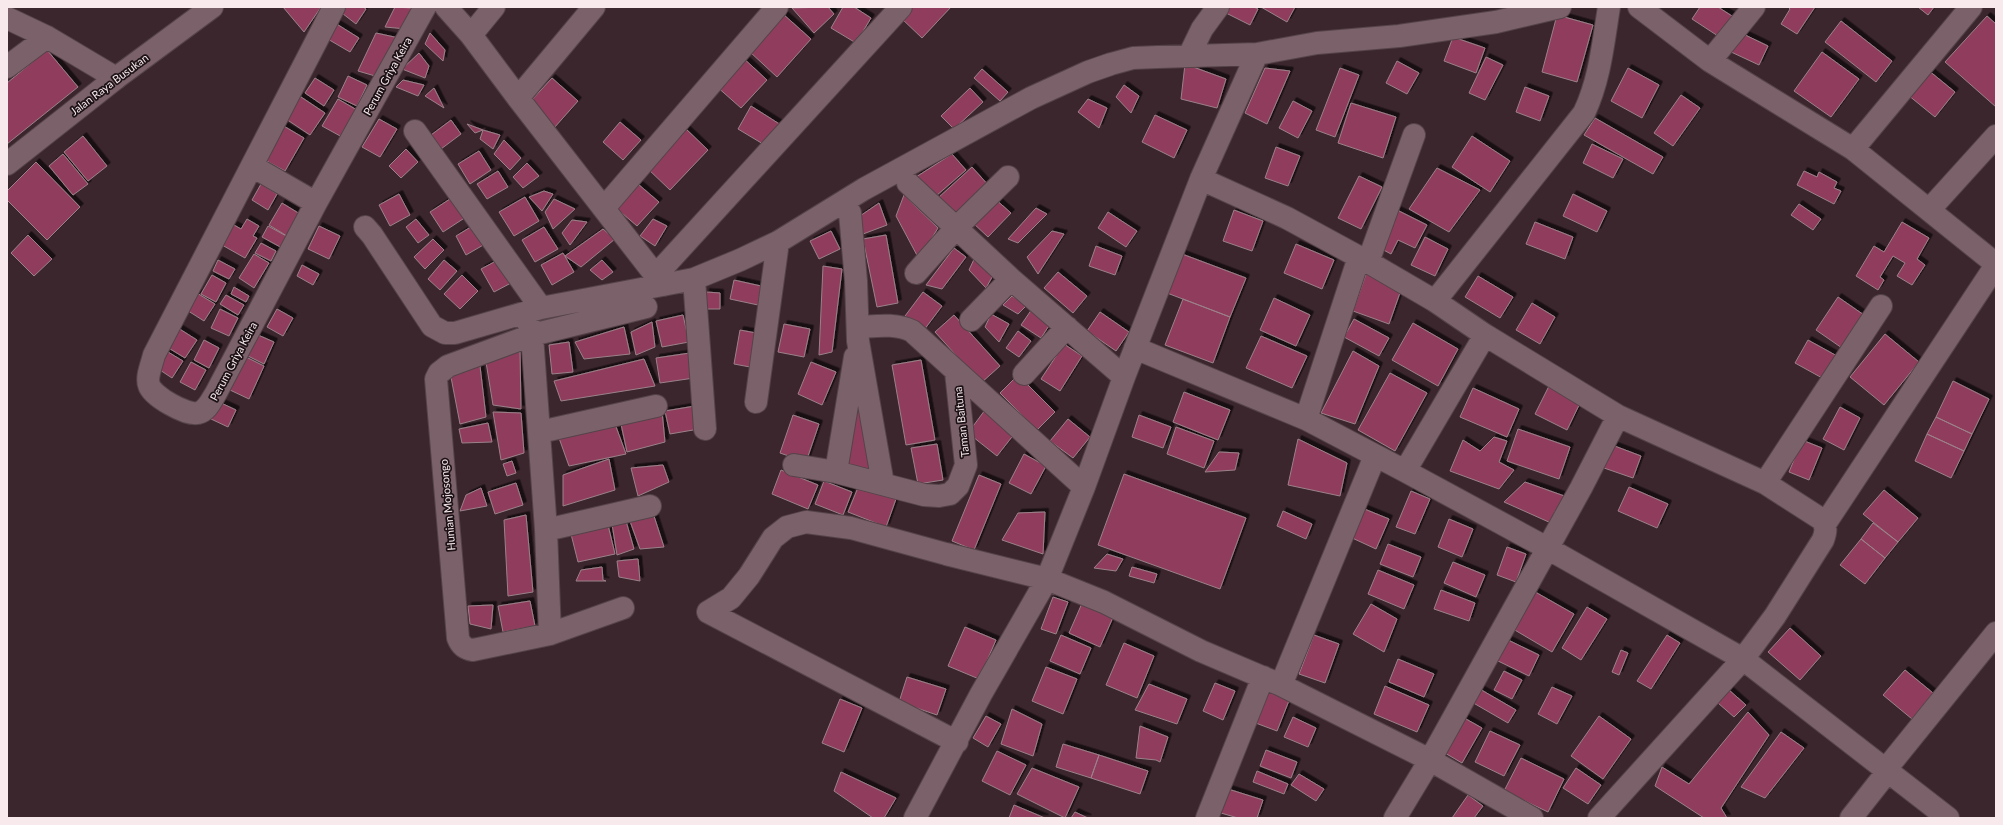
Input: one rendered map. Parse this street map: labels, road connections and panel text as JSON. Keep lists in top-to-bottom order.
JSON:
{
  "streets": {
    "street": [
      "Perum Griya Keira",
      "Jalan Raya Busukan",
      "Taman Baituna",
      "Hunian Mojosongo"
    ]
  }
}
